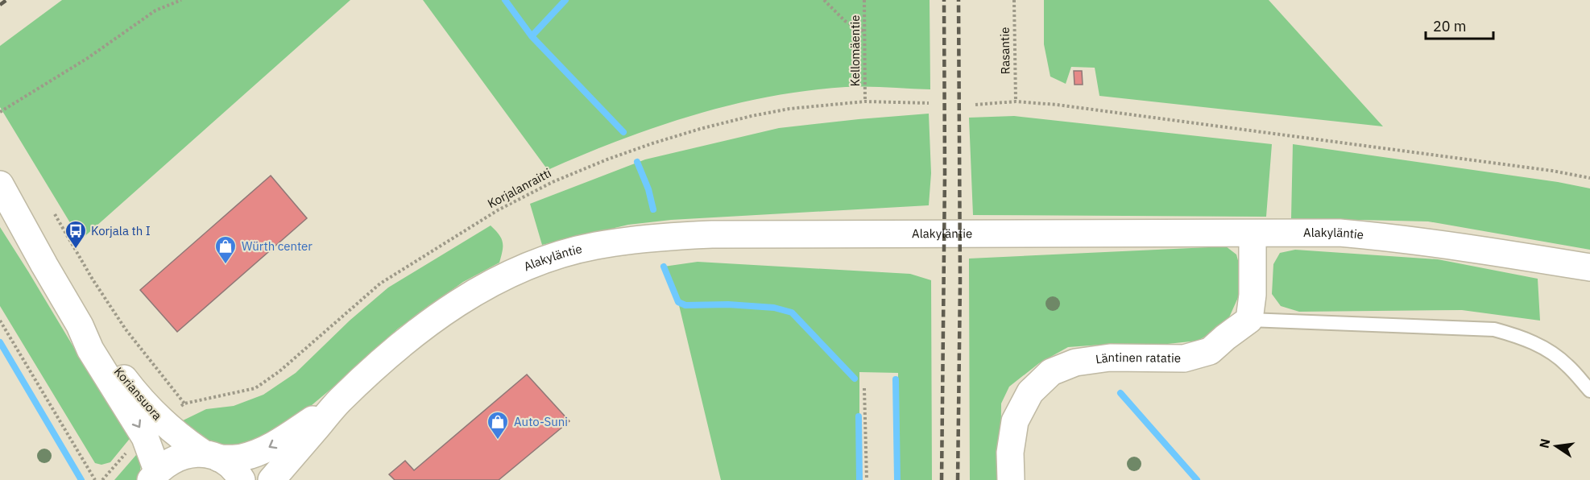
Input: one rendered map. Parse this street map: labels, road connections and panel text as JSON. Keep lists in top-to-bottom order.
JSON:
{
  "streets": {
    "street": ["Alakyläntie", "Läntinen ratatie", "Koriansuora"],
    "path": ["Kellomäentie", "Rasantie", "Korjalanraitti"]
  },
  "crossings": [
    ["Kellomäentie", "Korjalanraitti"],
    ["Alakyläntie", "Koriansuora"]
  ],
  "places": {
    "bus stop": ["Korjala th I"],
    "shop": ["Würth center", "Auto-Suni"]
  },
  "scale_bar": "20 m",
  "north": "left"
}
